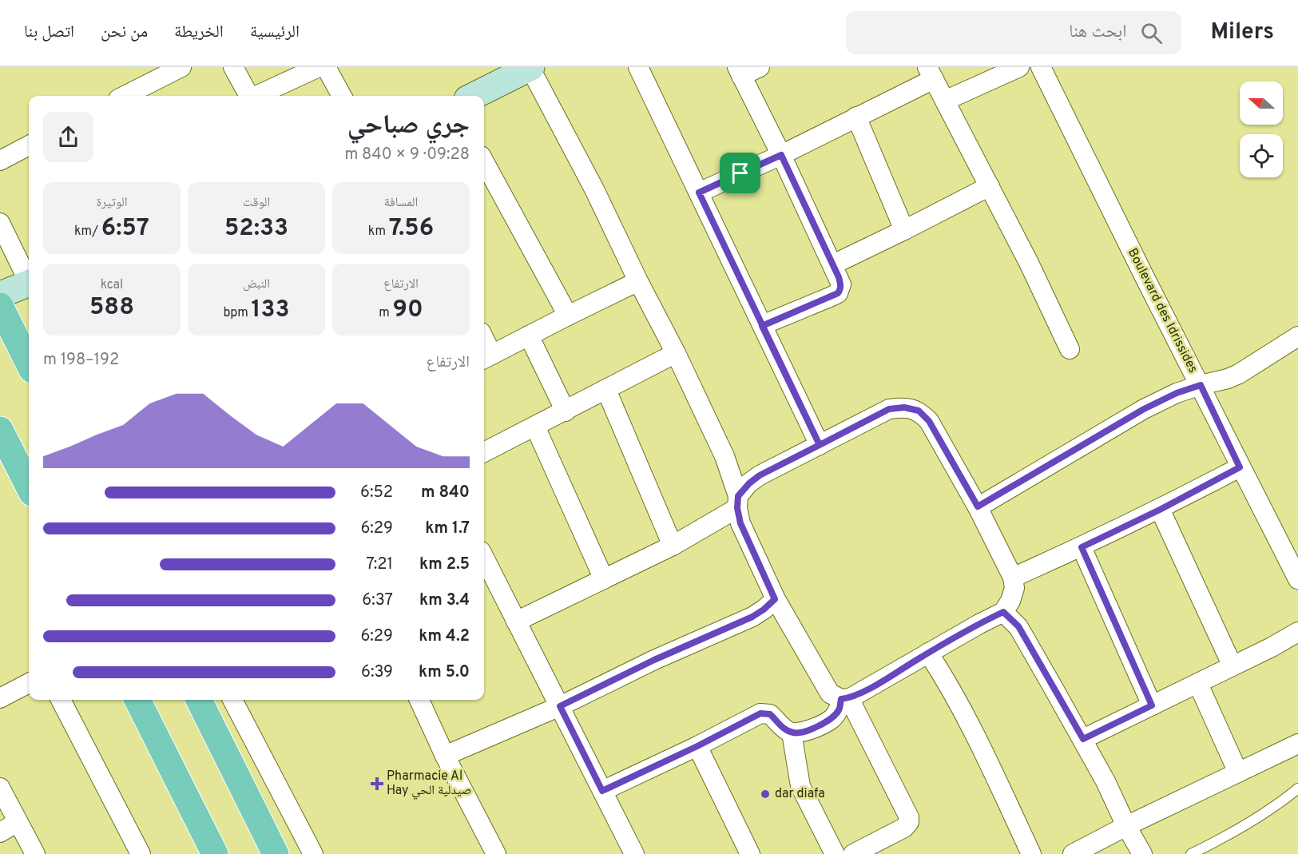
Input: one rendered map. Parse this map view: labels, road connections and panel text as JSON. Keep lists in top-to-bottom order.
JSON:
{
  "streets": {
    "street": ["Boulevard des Idrissides"]
  },
  "places": {
    "health": ["Pharmacie Al Hay صيدلية الحي"],
    "other": ["dar diafa"]
  },
  "north": "left",
  "page": {
    "header": "Milers",
    "search": "ابحث هنا",
    "nav": [
      "الرئيسية",
      "الخريطة",
      "من نحن",
      "اتصل بنا"
    ],
    "heading": ["جري صباحي", "09:28 · 9 × 840 m"],
    "stats": [
      ["المسافة", "7.56 km"],
      ["الوقت", "52:33"],
      ["الوتيرة", "6:57 /km"],
      ["الارتفاع", "90 m"],
      ["النبض", "133 bpm"],
      ["kcal", "588"]
    ],
    "chart": ["الارتفاع", "192–198 m"],
    "list": [
      {
        "name": "840 m",
        "note": "6:52"
      },
      {
        "name": "1.7 km",
        "note": "6:29"
      },
      {
        "name": "2.5 km",
        "note": "7:21"
      },
      {
        "name": "3.4 km",
        "note": "6:37"
      },
      {
        "name": "4.2 km",
        "note": "6:29"
      },
      {
        "name": "5.0 km",
        "note": "6:39"
      }
    ]
  }
}
